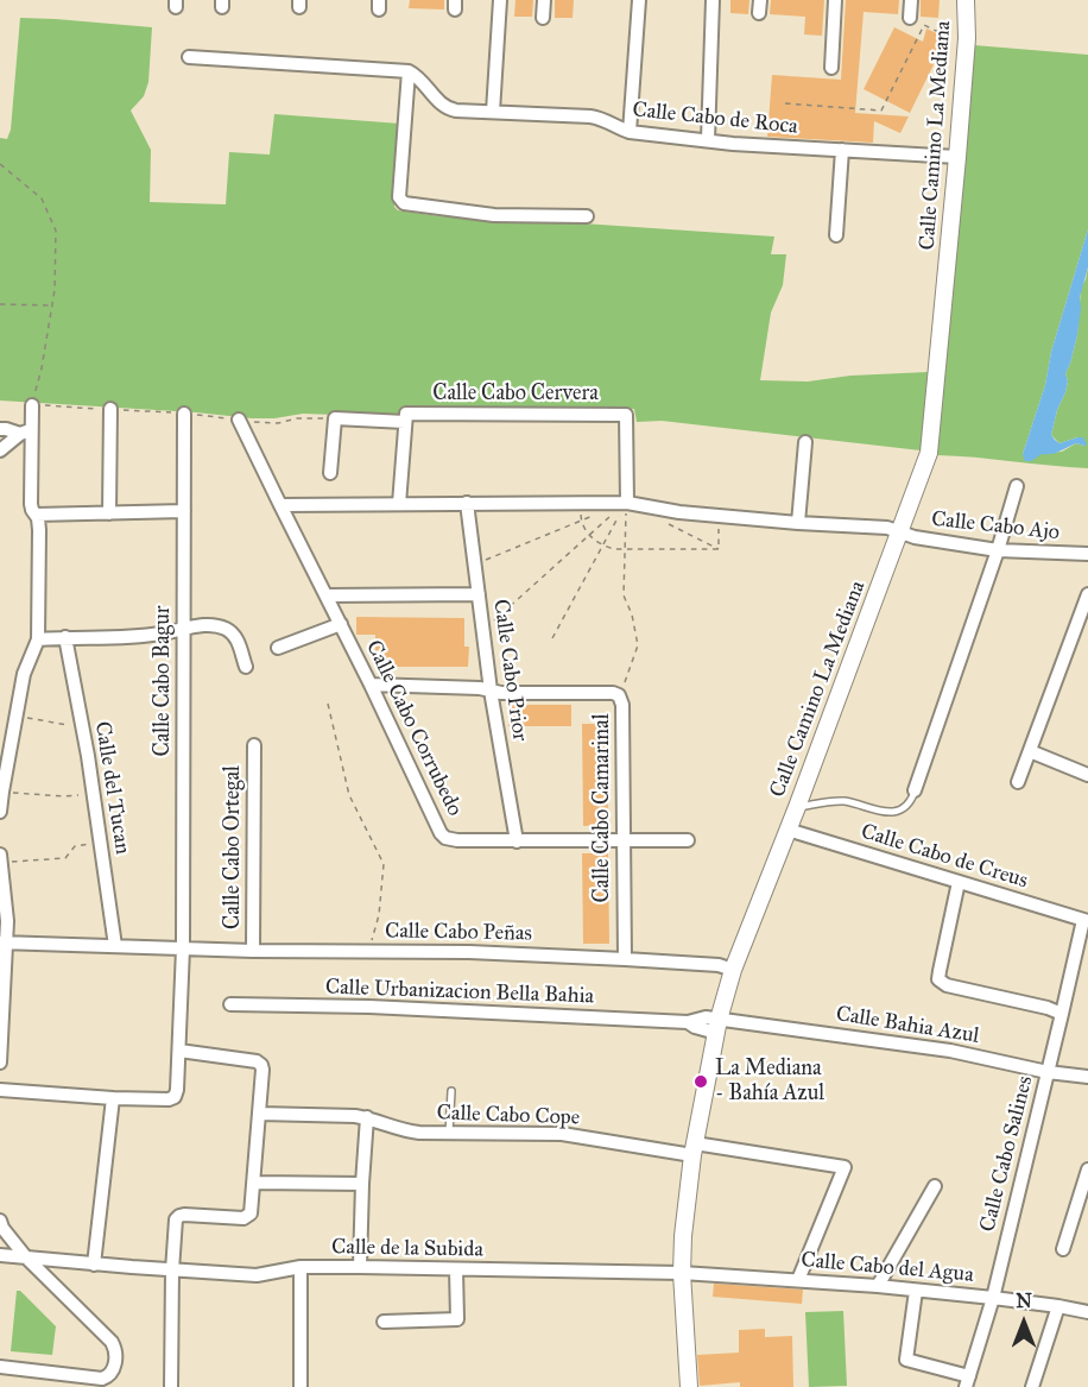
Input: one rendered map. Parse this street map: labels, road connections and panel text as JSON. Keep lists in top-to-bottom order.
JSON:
{
  "streets": {
    "street": [
      "Calle Cabo de Roca",
      "Calle Camino La Mediana",
      "Calle Cabo Cervera",
      "Calle Cabo Ajo",
      "Calle Cabo Prior",
      "Calle Cabo Bagur",
      "Calle Cabo Corrubedo",
      "Calle del Tucan",
      "Calle Cabo Camarinal",
      "Calle Cabo Ortegal",
      "Calle Cabo de Creus",
      "Calle Cabo Peñas",
      "Calle Urbanizacion Bella Bahia",
      "Calle Bahia Azul",
      "Calle Cabo Cope",
      "Calle Cabo Salines",
      "Calle de la Subida",
      "Calle Cabo del Agua"
    ]
  },
  "crossings": [
    ["Calle Cabo de Roca", "Calle Camino La Mediana"],
    ["Calle Camino La Mediana", "Calle Cabo Ajo"],
    ["Calle Camino La Mediana", "Calle Cabo de Creus"],
    ["Calle Camino La Mediana", "Calle Cabo Peñas"],
    ["Calle Camino La Mediana", "Calle Urbanizacion Bella Bahia"],
    ["Calle Camino La Mediana", "Calle Bahia Azul"],
    ["Calle Camino La Mediana", "Calle Cabo Cope"],
    ["Calle Camino La Mediana", "Calle de la Subida"],
    ["Calle Camino La Mediana", "Calle Cabo del Agua"],
    ["Calle Cabo Prior", "Calle Cabo Corrubedo"],
    ["Calle Cabo Prior", "Calle Cabo Camarinal"],
    ["Calle Cabo Bagur", "Calle Cabo Peñas"],
    ["Calle Cabo Corrubedo", "Calle Cabo Camarinal"],
    ["Calle del Tucan", "Calle Cabo Peñas"],
    ["Calle Cabo Camarinal", "Calle Cabo Peñas"],
    ["Calle Cabo Ortegal", "Calle Cabo Peñas"],
    ["Calle Cabo de Creus", "Calle Cabo Salines"],
    ["Calle Urbanizacion Bella Bahia", "Calle Bahia Azul"],
    ["Calle Bahia Azul", "Calle Cabo Salines"],
    ["Calle Cabo Cope", "Calle Cabo del Agua"],
    ["Calle Cabo Salines", "Calle Cabo del Agua"],
    ["Calle de la Subida", "Calle Cabo del Agua"]
  ],
  "places": ["La Mediana - Bahía Azul"],
  "north": "top"
}
